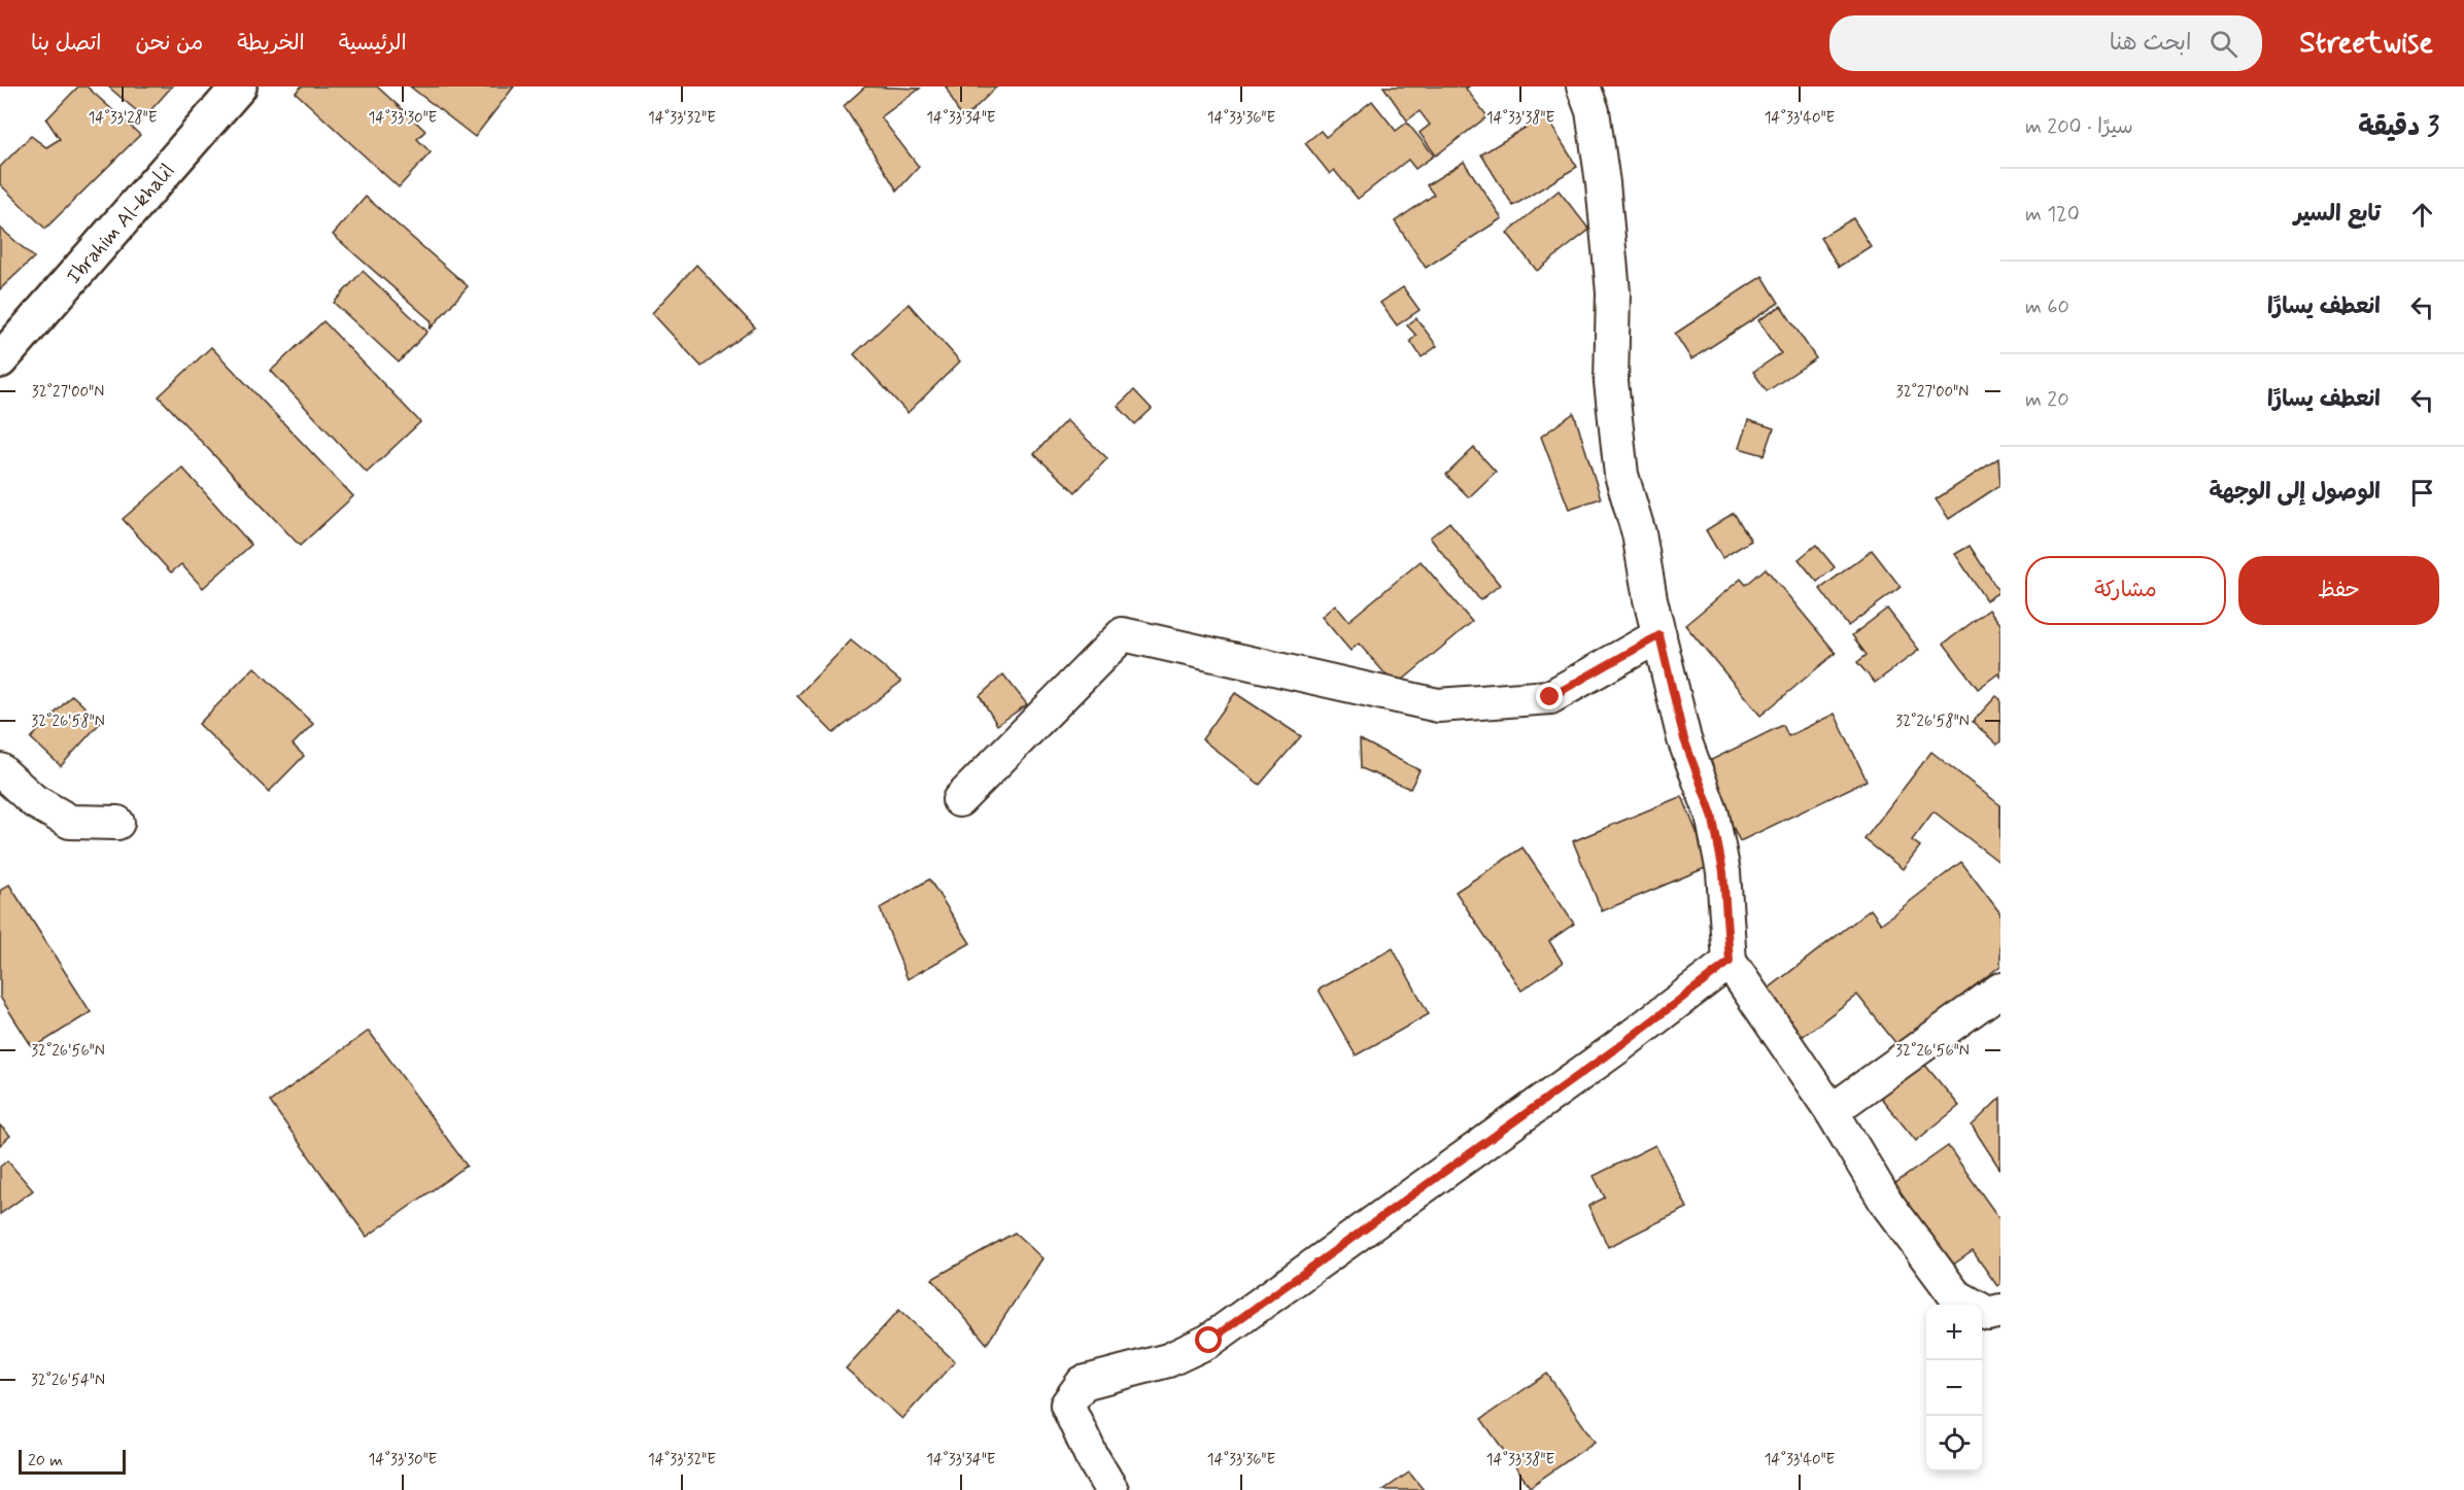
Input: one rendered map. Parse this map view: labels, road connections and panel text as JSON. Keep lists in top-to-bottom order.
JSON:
{
  "streets": {
    "street": ["Ibrahim Al-khalil"]
  },
  "scale_bar": "20 m",
  "page": {
    "header": "Streetwise",
    "search": "ابحث هنا",
    "nav": [
      "الرئيسية",
      "الخريطة",
      "من نحن",
      "اتصل بنا"
    ],
    "heading": ["3 دقيقة", "سيرًا · 200 m"],
    "list": [
      ["تابع السير", "120 m"],
      ["انعطف يسارًا", "60 m"],
      ["انعطف يسارًا", "20 m"],
      "الوصول إلى الوجهة"
    ],
    "buttons": ["حفظ", "مشاركة"],
    "map_buttons": ["+", "−"],
    "scale": "20 m"
  },
  "coordinates": [
    "14°33'28\"E",
    "14°33'30\"E",
    "14°33'32\"E",
    "14°33'34\"E",
    "14°33'36\"E",
    "14°33'38\"E",
    "14°33'40\"E",
    "32°27'00\"N",
    "32°26'58\"N",
    "32°26'56\"N",
    "32°26'54\"N"
  ]
}
